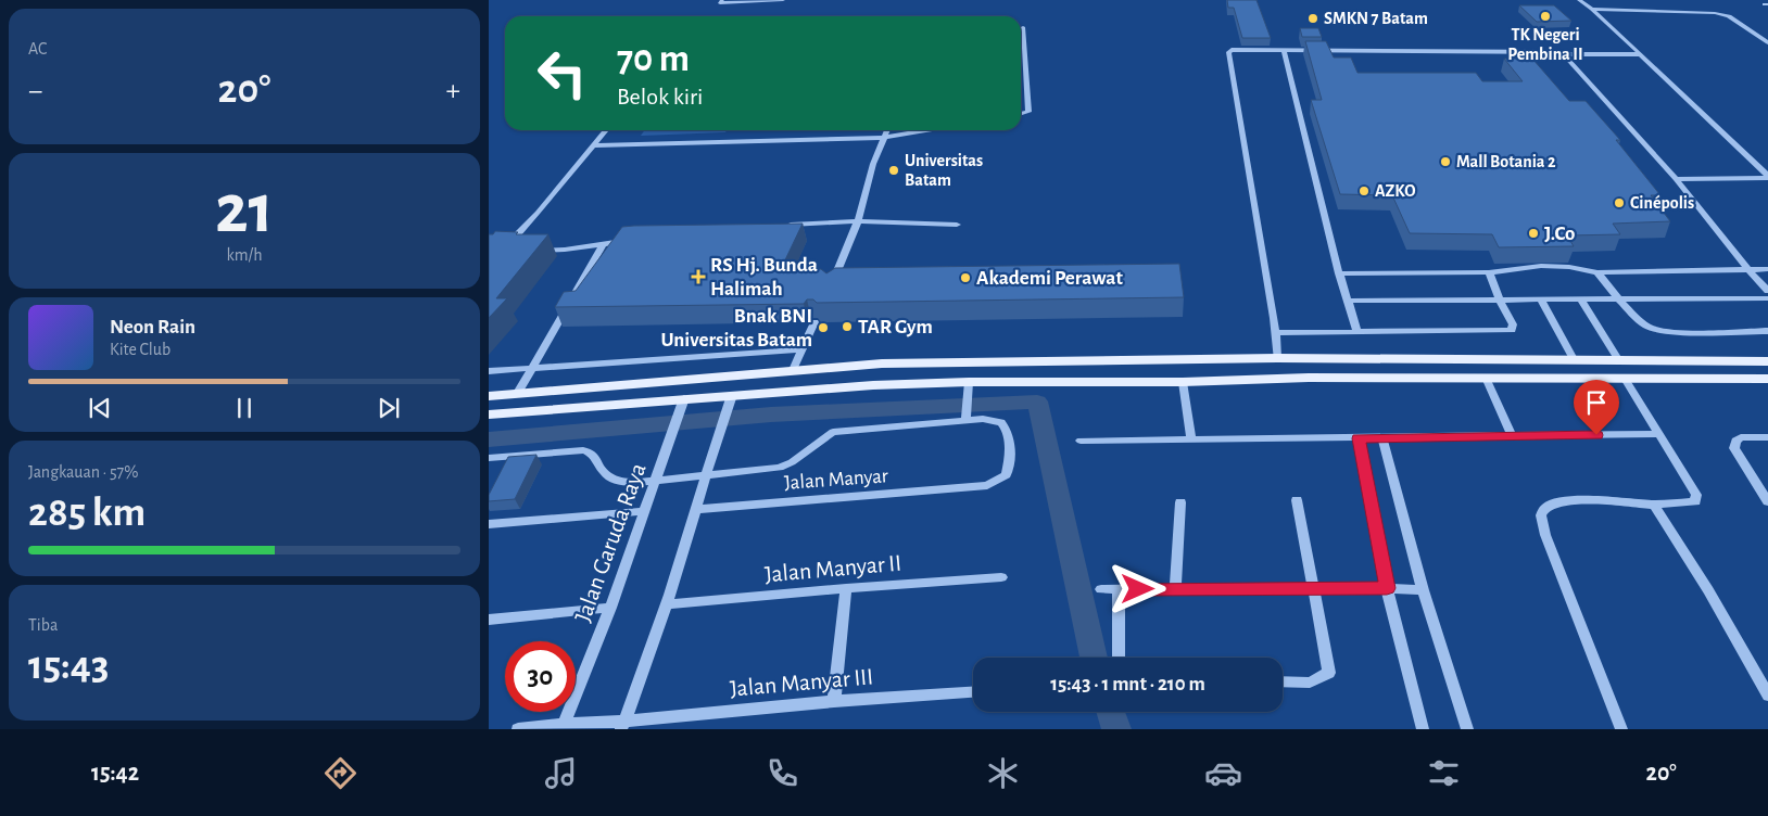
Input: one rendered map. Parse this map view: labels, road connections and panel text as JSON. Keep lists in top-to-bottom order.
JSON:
{
  "streets": {
    "street": [
      "Jalan Manyar",
      "Jalan Garuda Raya",
      "Jalan Manyar II",
      "Jalan Manyar III"
    ]
  },
  "crossings": [
    ["Jalan Garuda Raya", "Jalan Manyar III"]
  ],
  "places": {
    "other": [
      "TK Negeri Pembina II",
      "SMKN 7 Batam",
      "Mall Botania 2",
      "Universitas Batam",
      "AZKO",
      "Cinépolis",
      "J.Co",
      "Akademi Perawat",
      "TAR Gym",
      "Bnak BNI Universitas Batam"
    ],
    "health": ["RS Hj. Bunda Halimah"]
  },
  "page": {
    "tile": [
      "AC",
      ["21", "km/h"],
      ["Jangkauan · 57%", "285 km"],
      ["Tiba", "15:43"]
    ],
    "turn": ["70 m", "Belok kiri"],
    "heat": ["−", "20°", "+"],
    "song": ["Neon Rain", "Kite Club"],
    "limit": "30",
    "trip": "15:43 · 1 mnt · 210 m",
    "tabs": ["15:42", "20°"]
  }
}
